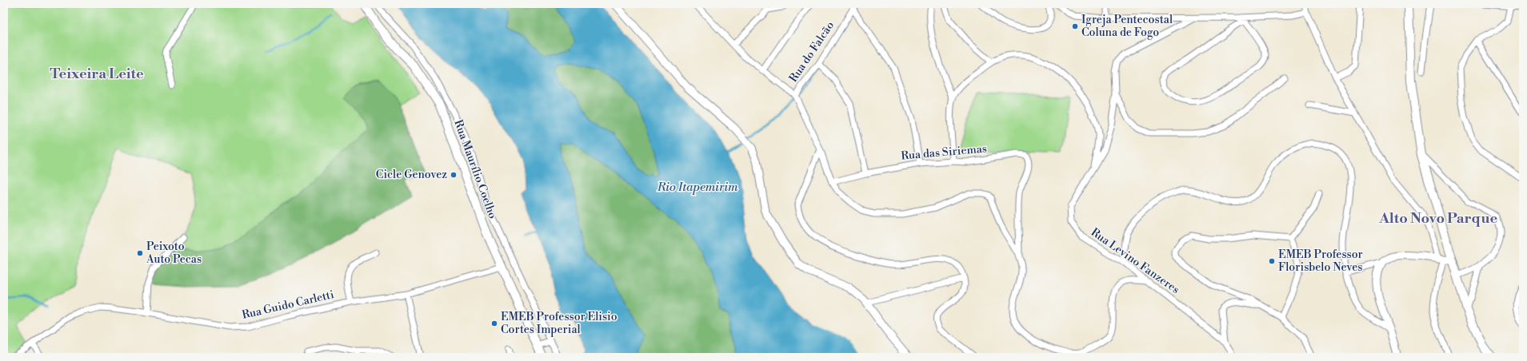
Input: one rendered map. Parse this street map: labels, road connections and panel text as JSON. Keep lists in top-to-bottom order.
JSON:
{
  "streets": {
    "main road": ["Rua Maurílio Coelho"],
    "street": [
      "Rua do Falcão",
      "Rua das Siriemas",
      "Rua Levino Fanzeres",
      "Rua Guido Carletti"
    ]
  },
  "crossings": [
    ["Rua Maurílio Coelho", "Rua Guido Carletti"]
  ],
  "districts": ["Teixeira Leite", "Alto Novo Parque"],
  "water": ["Rio Itapemirim"],
  "places": [
    "Igreja Pentecostal Coluna de Fogo",
    "Cicle Genovez",
    "Peixoto Auto Pecas",
    "EMEB Professor Florisbelo Neves",
    "EMEB Professor Elisio Cortes Imperial"
  ]
}
